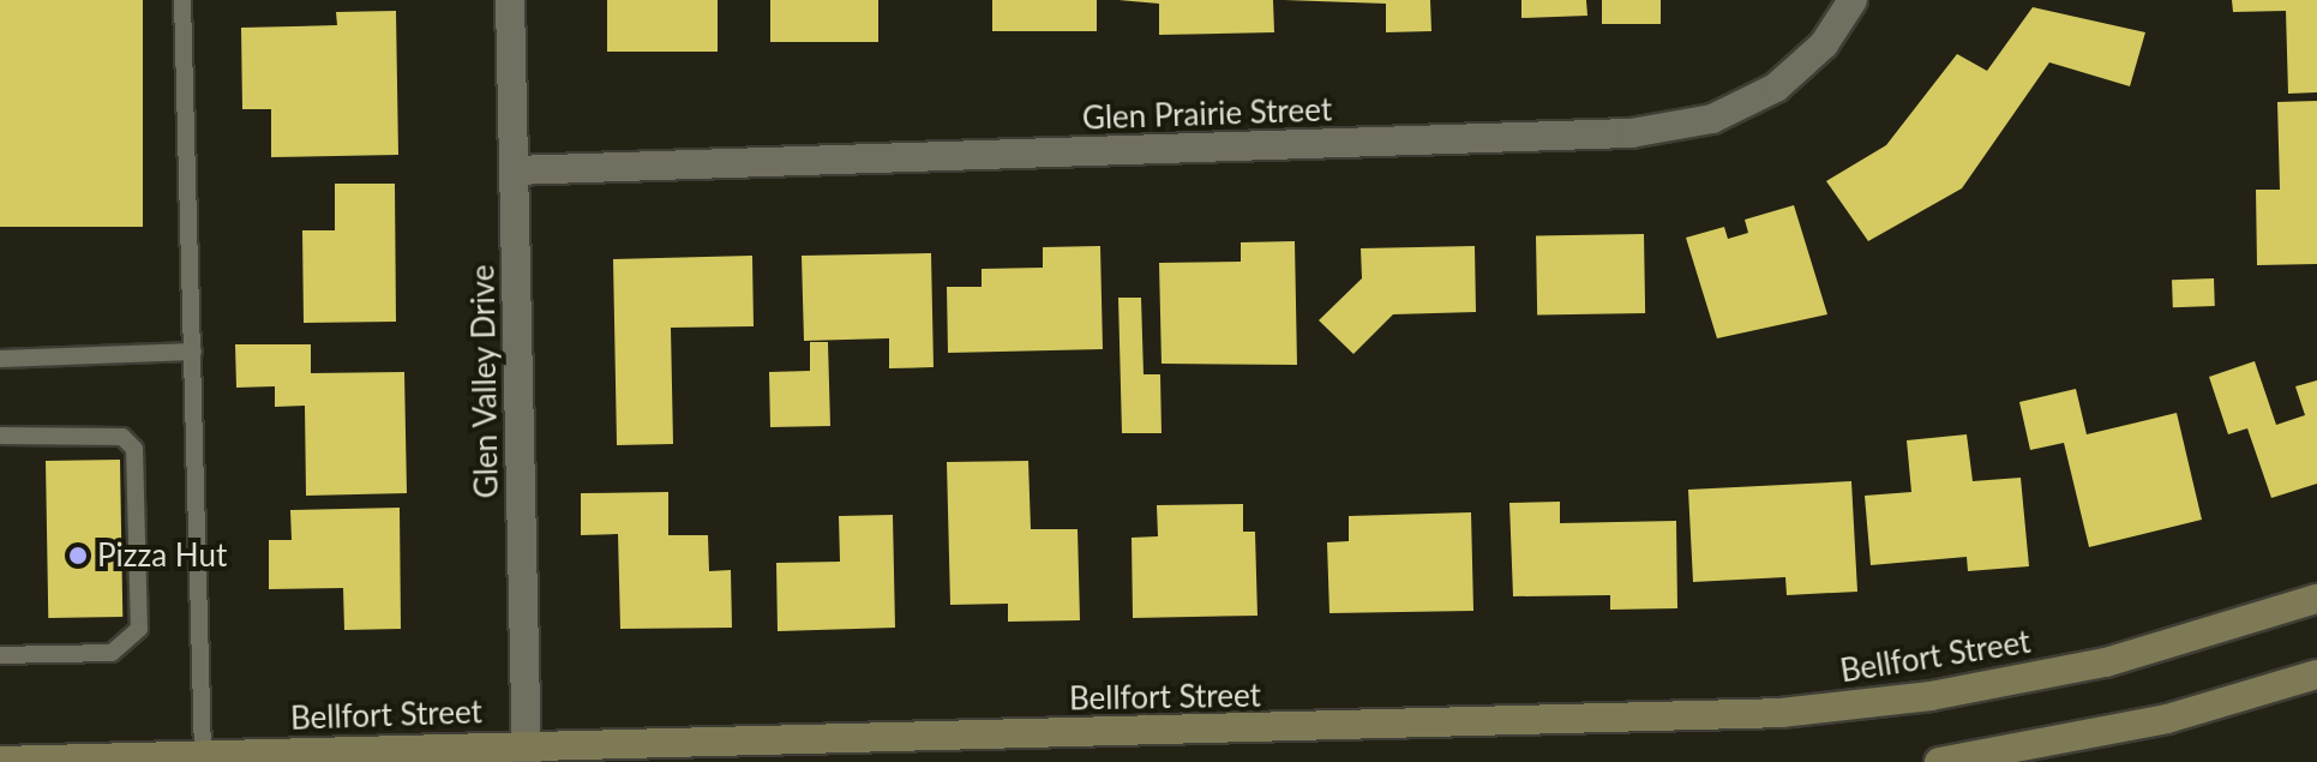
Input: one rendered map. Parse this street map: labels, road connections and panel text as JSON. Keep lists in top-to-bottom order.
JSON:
{
  "streets": {
    "main road": ["Bellfort Street"],
    "street": ["Glen Prairie Street", "Glen Valley Drive"]
  },
  "crossings": [
    ["Glen Prairie Street", "Glen Valley Drive"],
    ["Glen Valley Drive", "Bellfort Street"]
  ],
  "places": ["Pizza Hut"]
}
